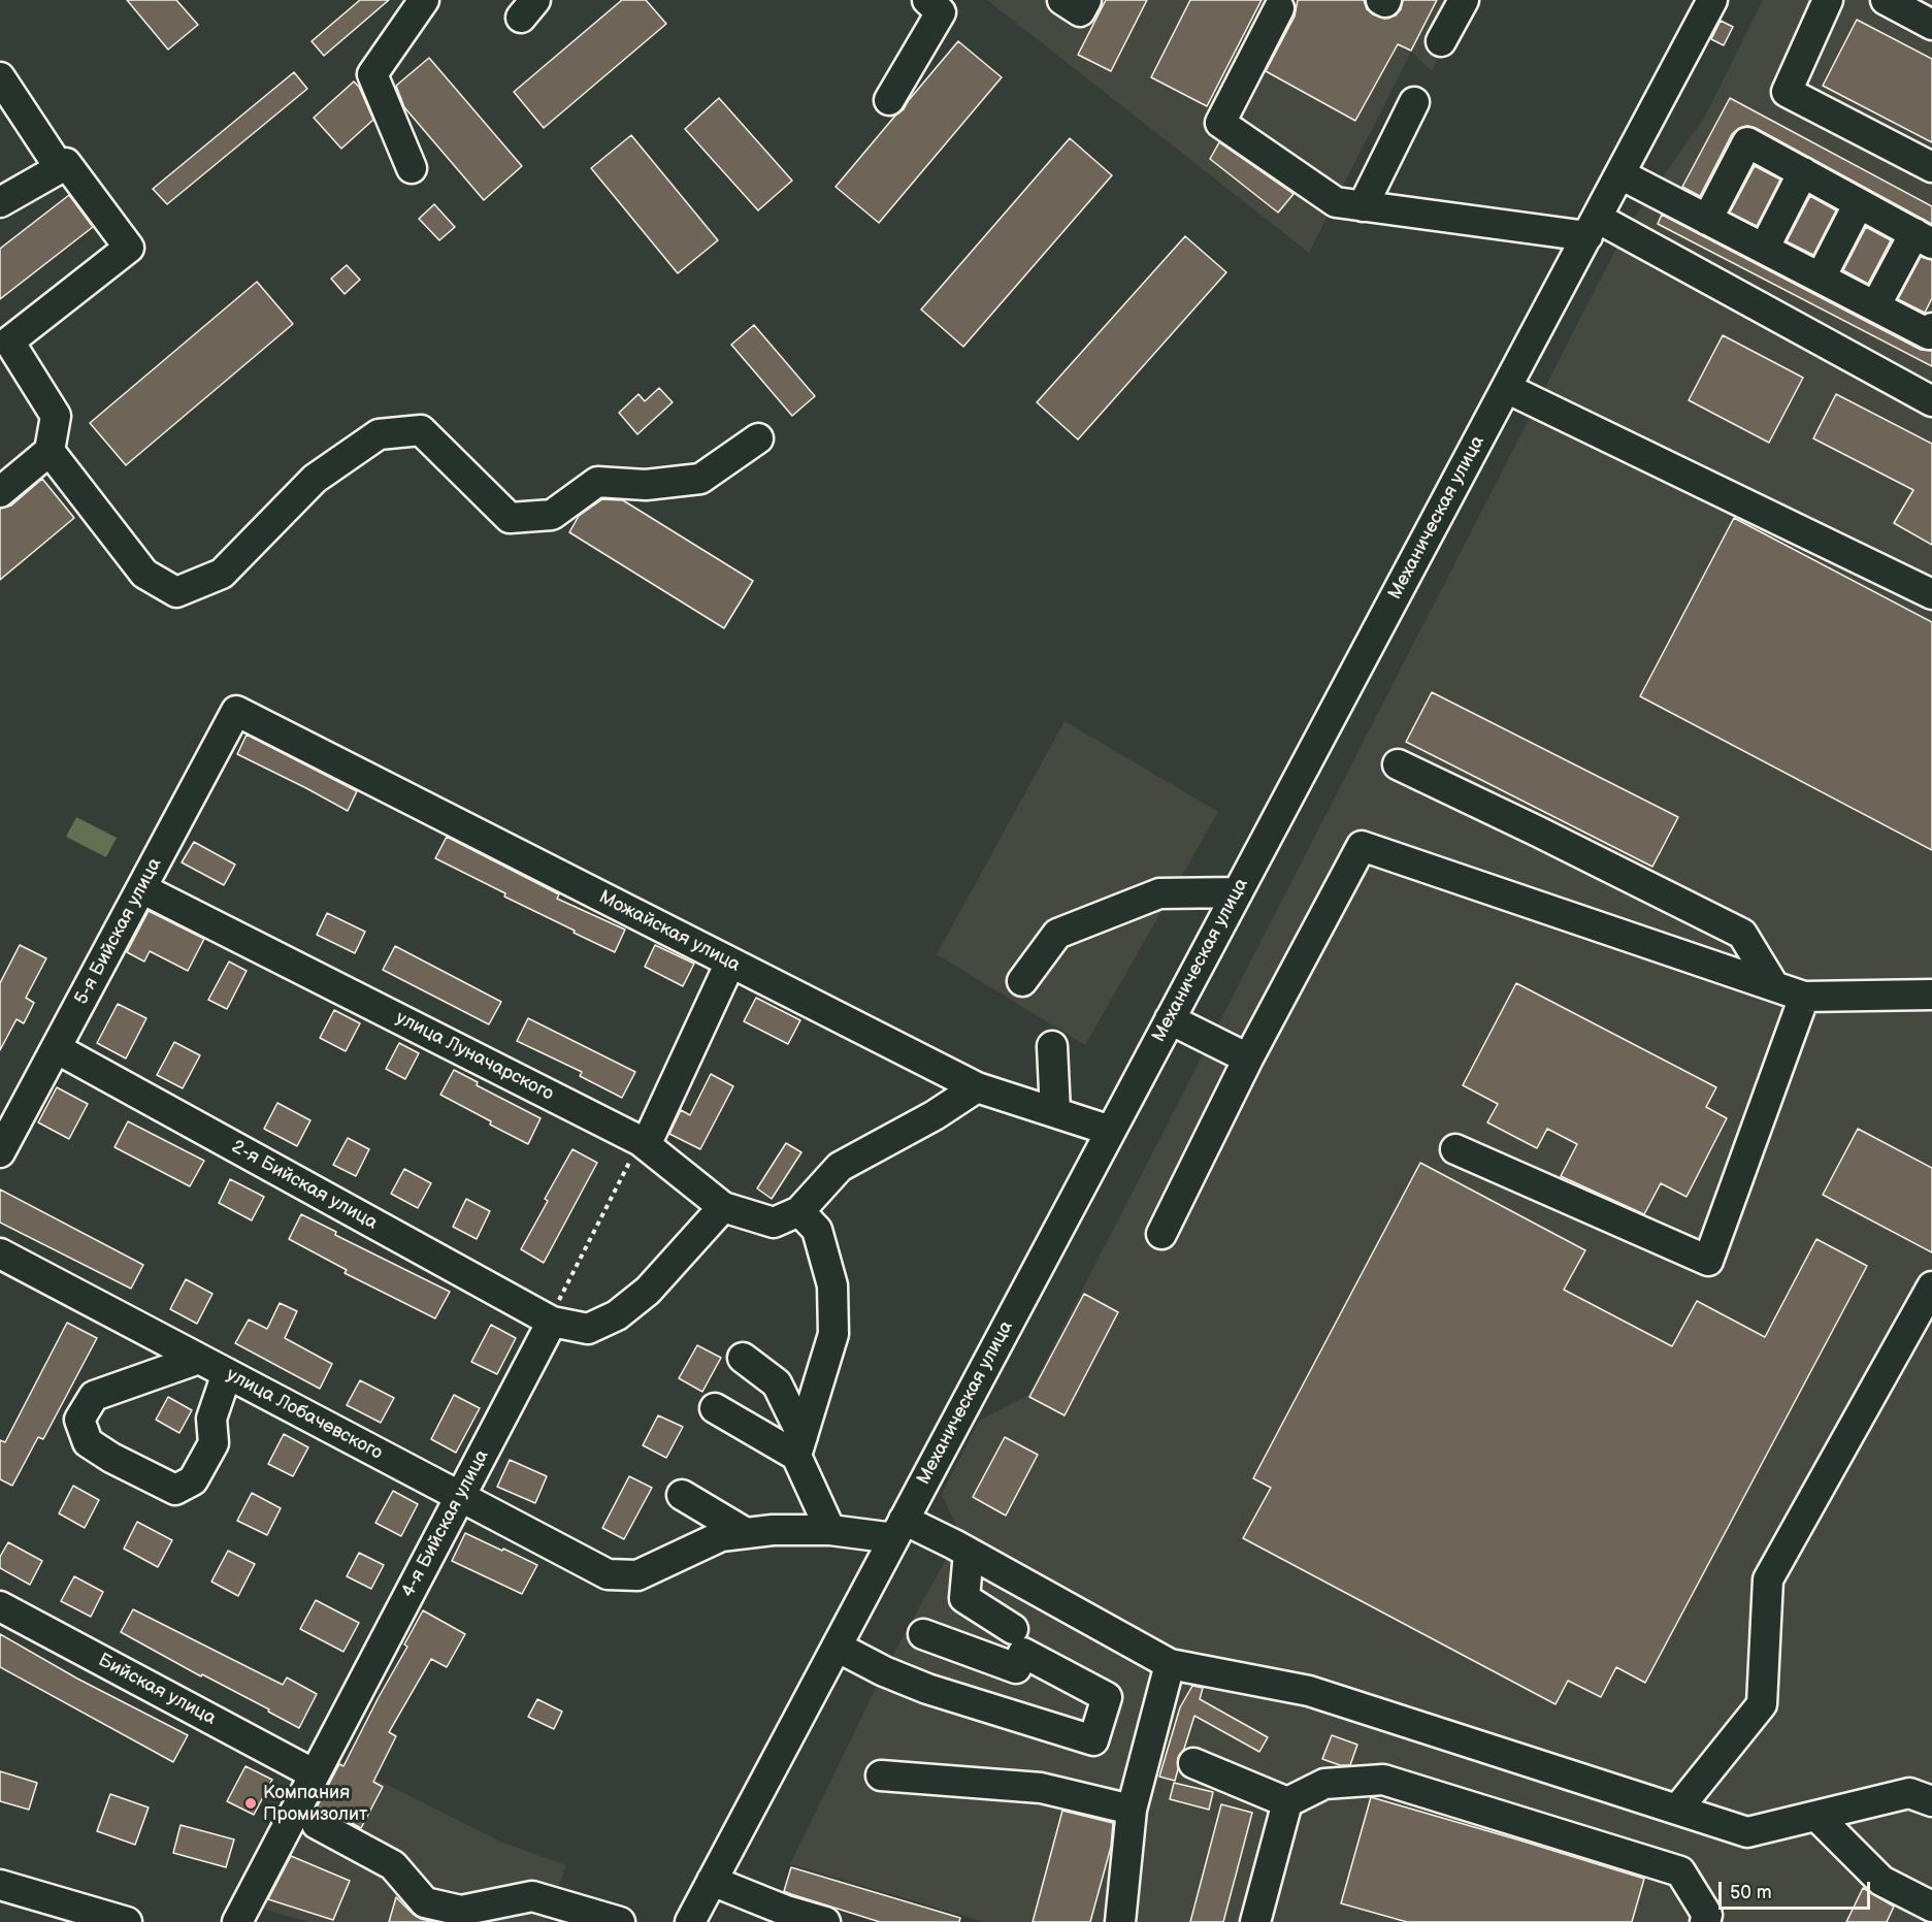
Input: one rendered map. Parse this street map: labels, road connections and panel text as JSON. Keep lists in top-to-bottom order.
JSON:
{
  "streets": {
    "street": [
      "Механическая улица",
      "5-я Бийская улица",
      "Можайская улица",
      "улица Луначарского",
      "2-я Бийская улица",
      "улица Лобачевского",
      "4-я Бийская улица",
      "Бийская улица"
    ]
  },
  "crossings": [
    ["Механическая улица", "Можайская улица"],
    ["5-я Бийская улица", "Можайская улица"],
    ["5-я Бийская улица", "улица Луначарского"],
    ["5-я Бийская улица", "2-я Бийская улица"],
    ["2-я Бийская улица", "4-я Бийская улица"],
    ["улица Лобачевского", "4-я Бийская улица"],
    ["4-я Бийская улица", "Бийская улица"]
  ],
  "places": ["Компания Промизолит"],
  "scale_bar": "50 m"
}
